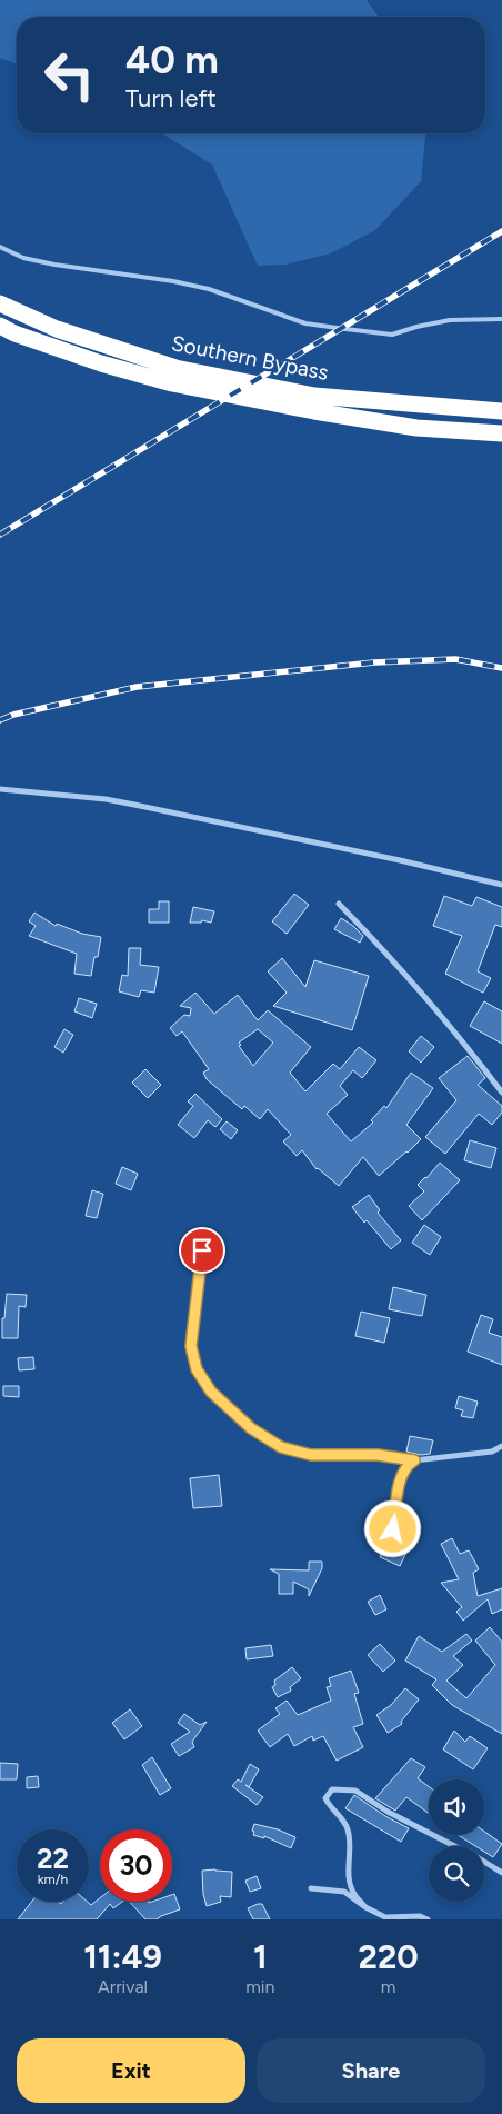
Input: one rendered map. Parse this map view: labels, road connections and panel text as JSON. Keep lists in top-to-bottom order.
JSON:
{
  "streets": {
    "highway": ["Southern Bypass"]
  },
  "page": {
    "turn": ["40 m", "Turn left"],
    "speed": "22 km/h",
    "limit": "30",
    "eta": [
      "11:49",
      "Arrival",
      "1",
      "min",
      "220",
      "m"
    ],
    "buttons": ["Exit", "Share"]
  }
}
